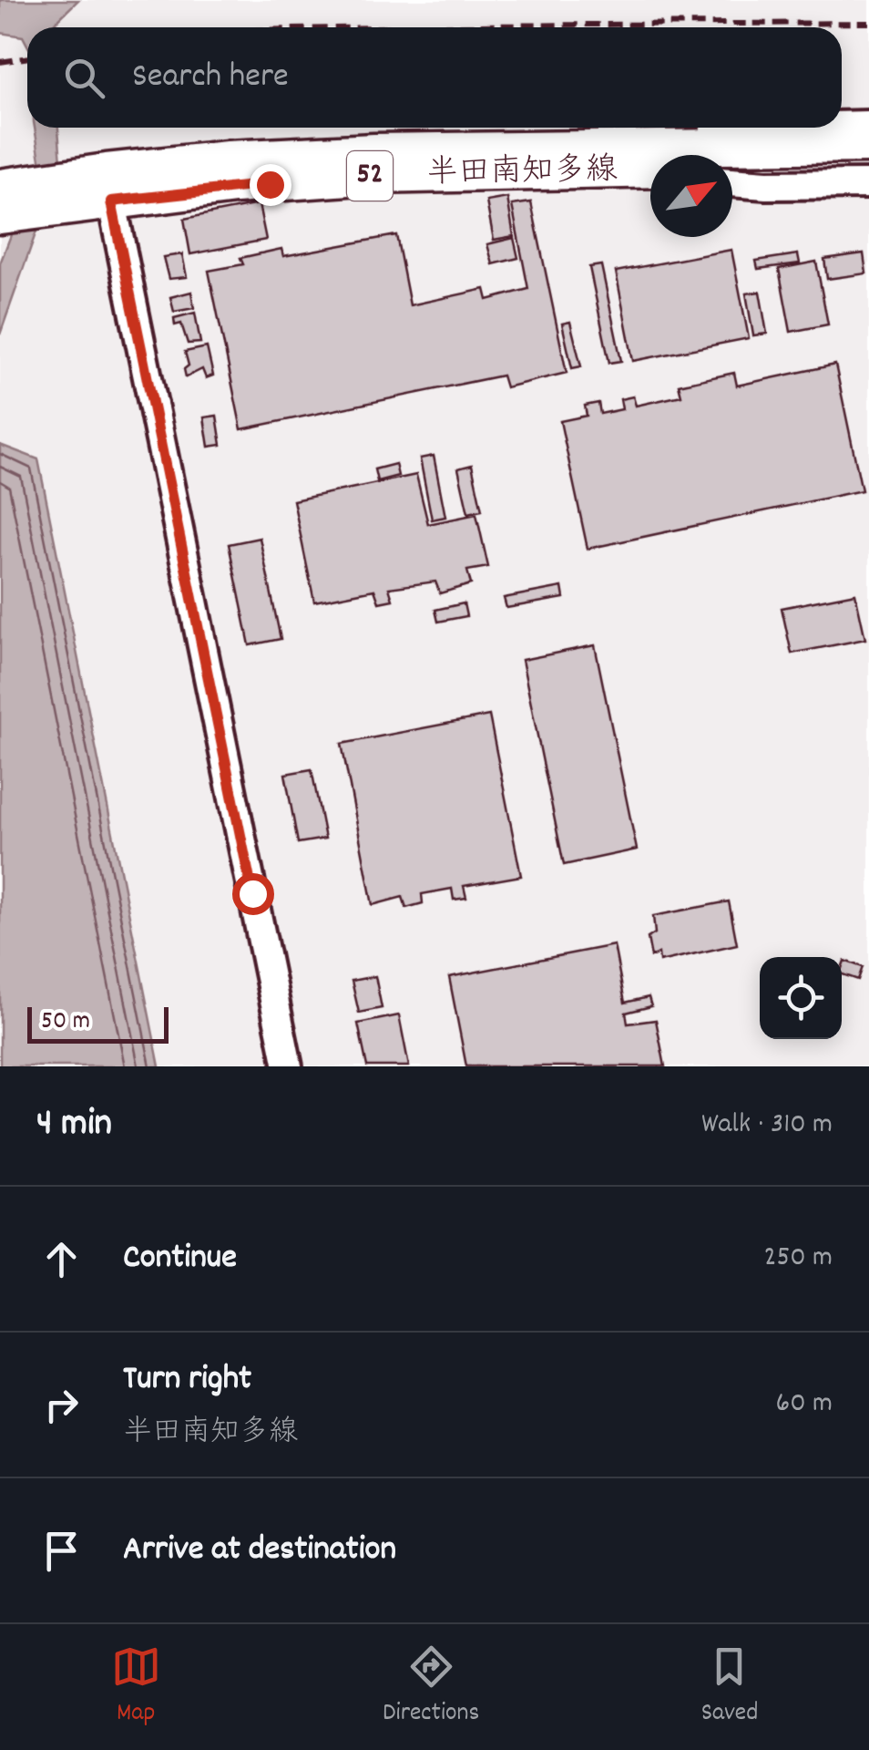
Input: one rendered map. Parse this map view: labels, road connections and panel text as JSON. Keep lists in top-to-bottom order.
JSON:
{
  "streets": {
    "main road": ["半田南知多線", "52"]
  },
  "scale_bar": "50 m",
  "north": "top right",
  "page": {
    "search": "Search here",
    "scale": "50 m",
    "heading": ["4 min", "Walk · 310 m"],
    "list": [
      ["Continue", "250 m"],
      ["Turn right", "半田南知多線", "60 m"],
      "Arrive at destination"
    ],
    "nav": ["Map", "Directions", "Saved"]
  }
}
